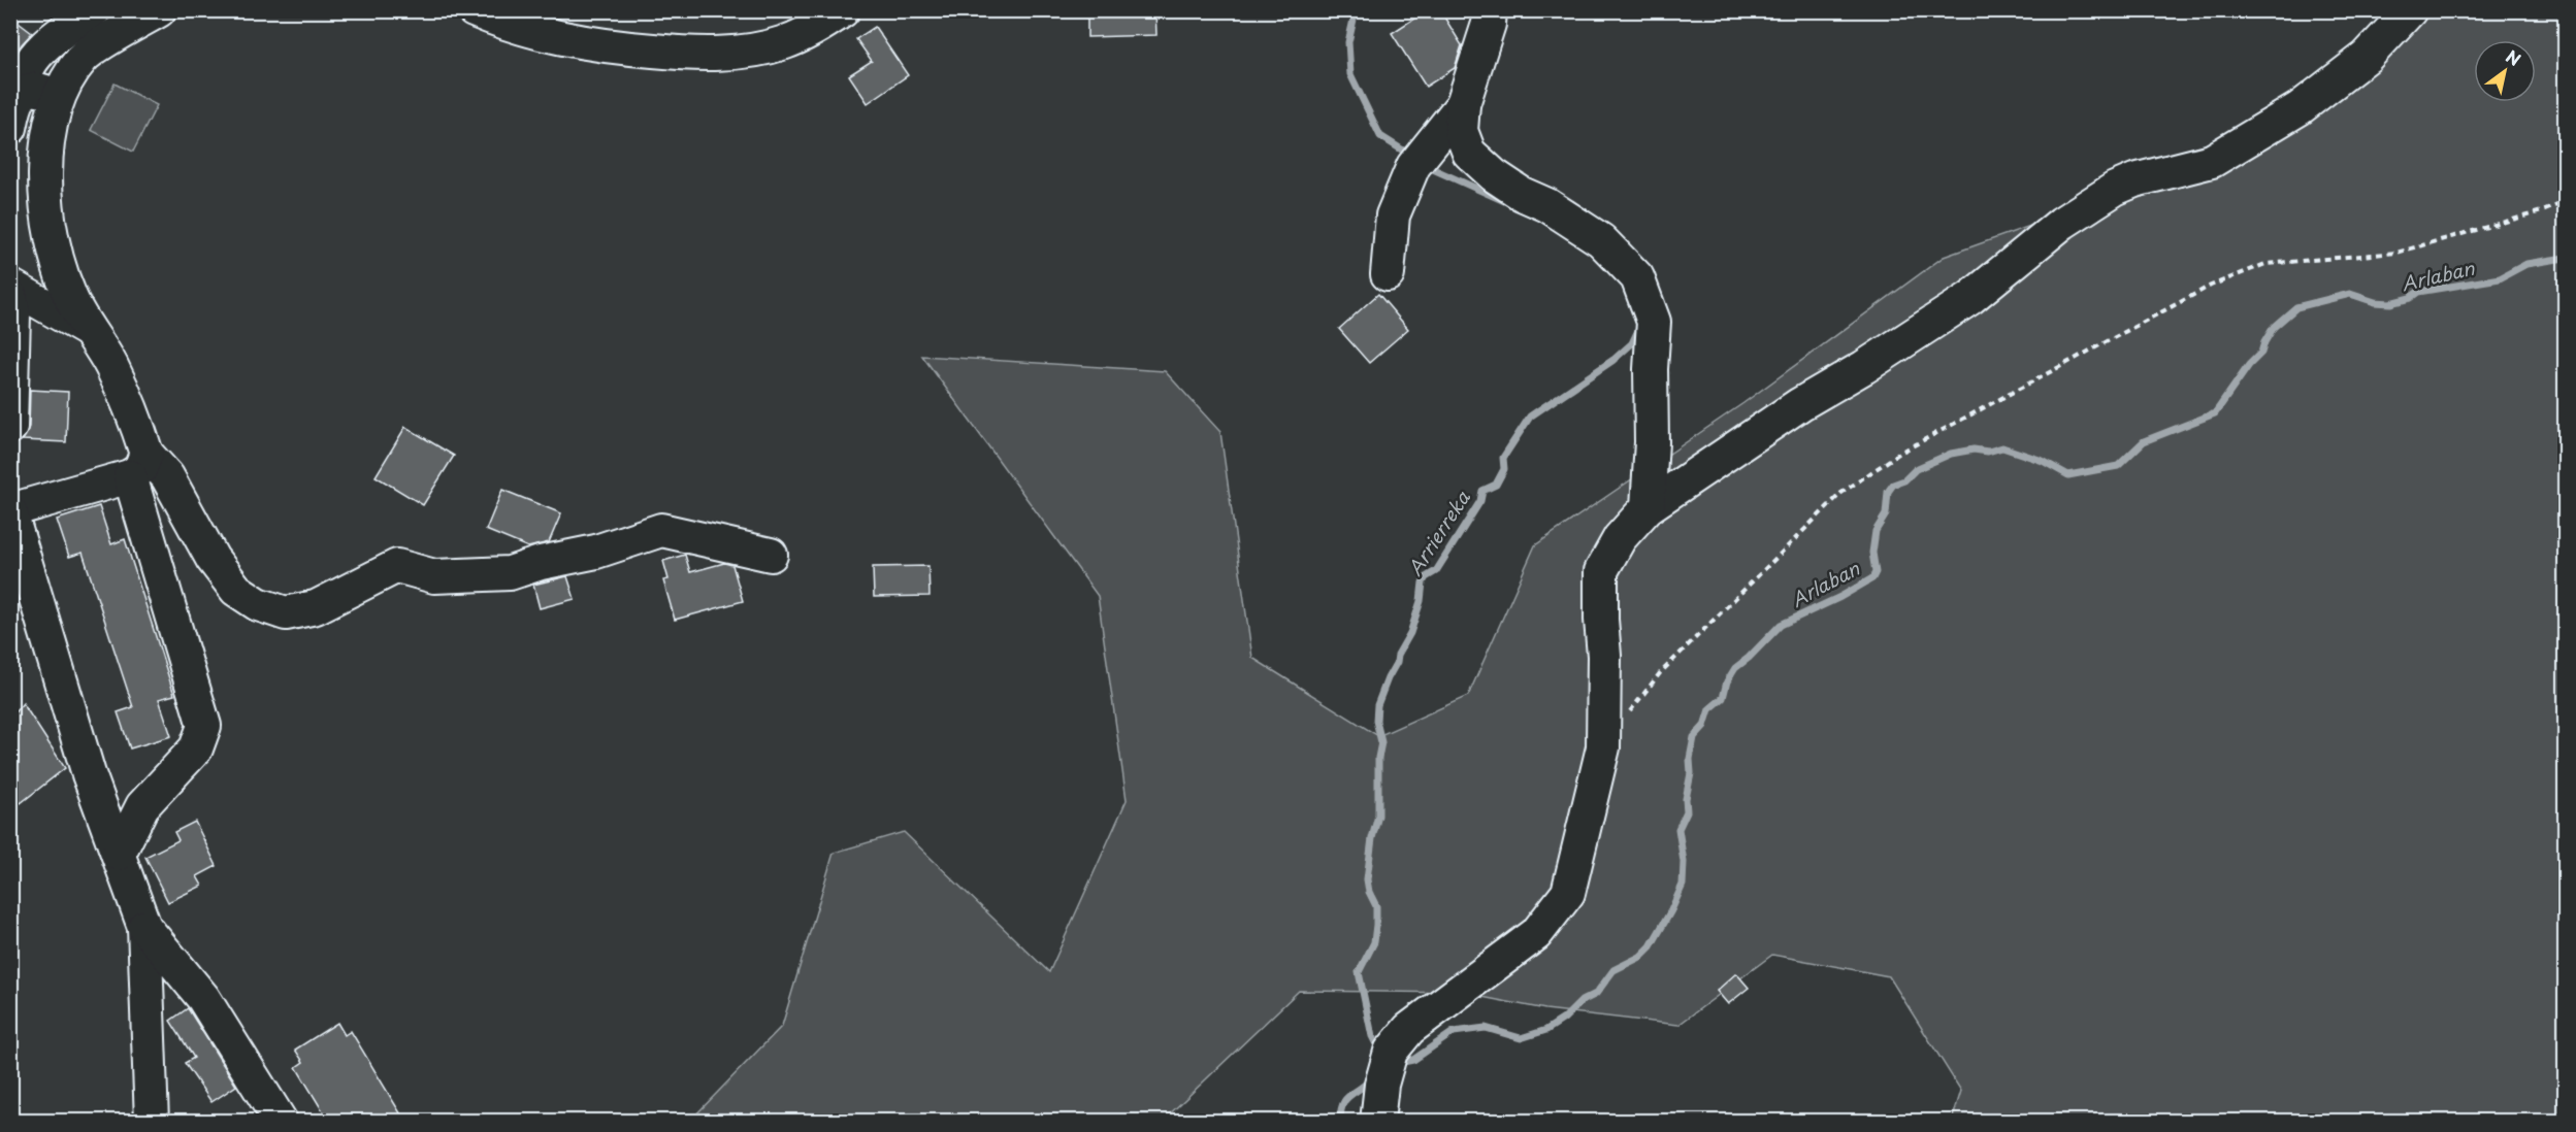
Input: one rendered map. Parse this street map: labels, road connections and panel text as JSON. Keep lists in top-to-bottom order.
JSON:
{
  "water": ["Arlaban", "Arrierreka"],
  "north": "top right"
}
